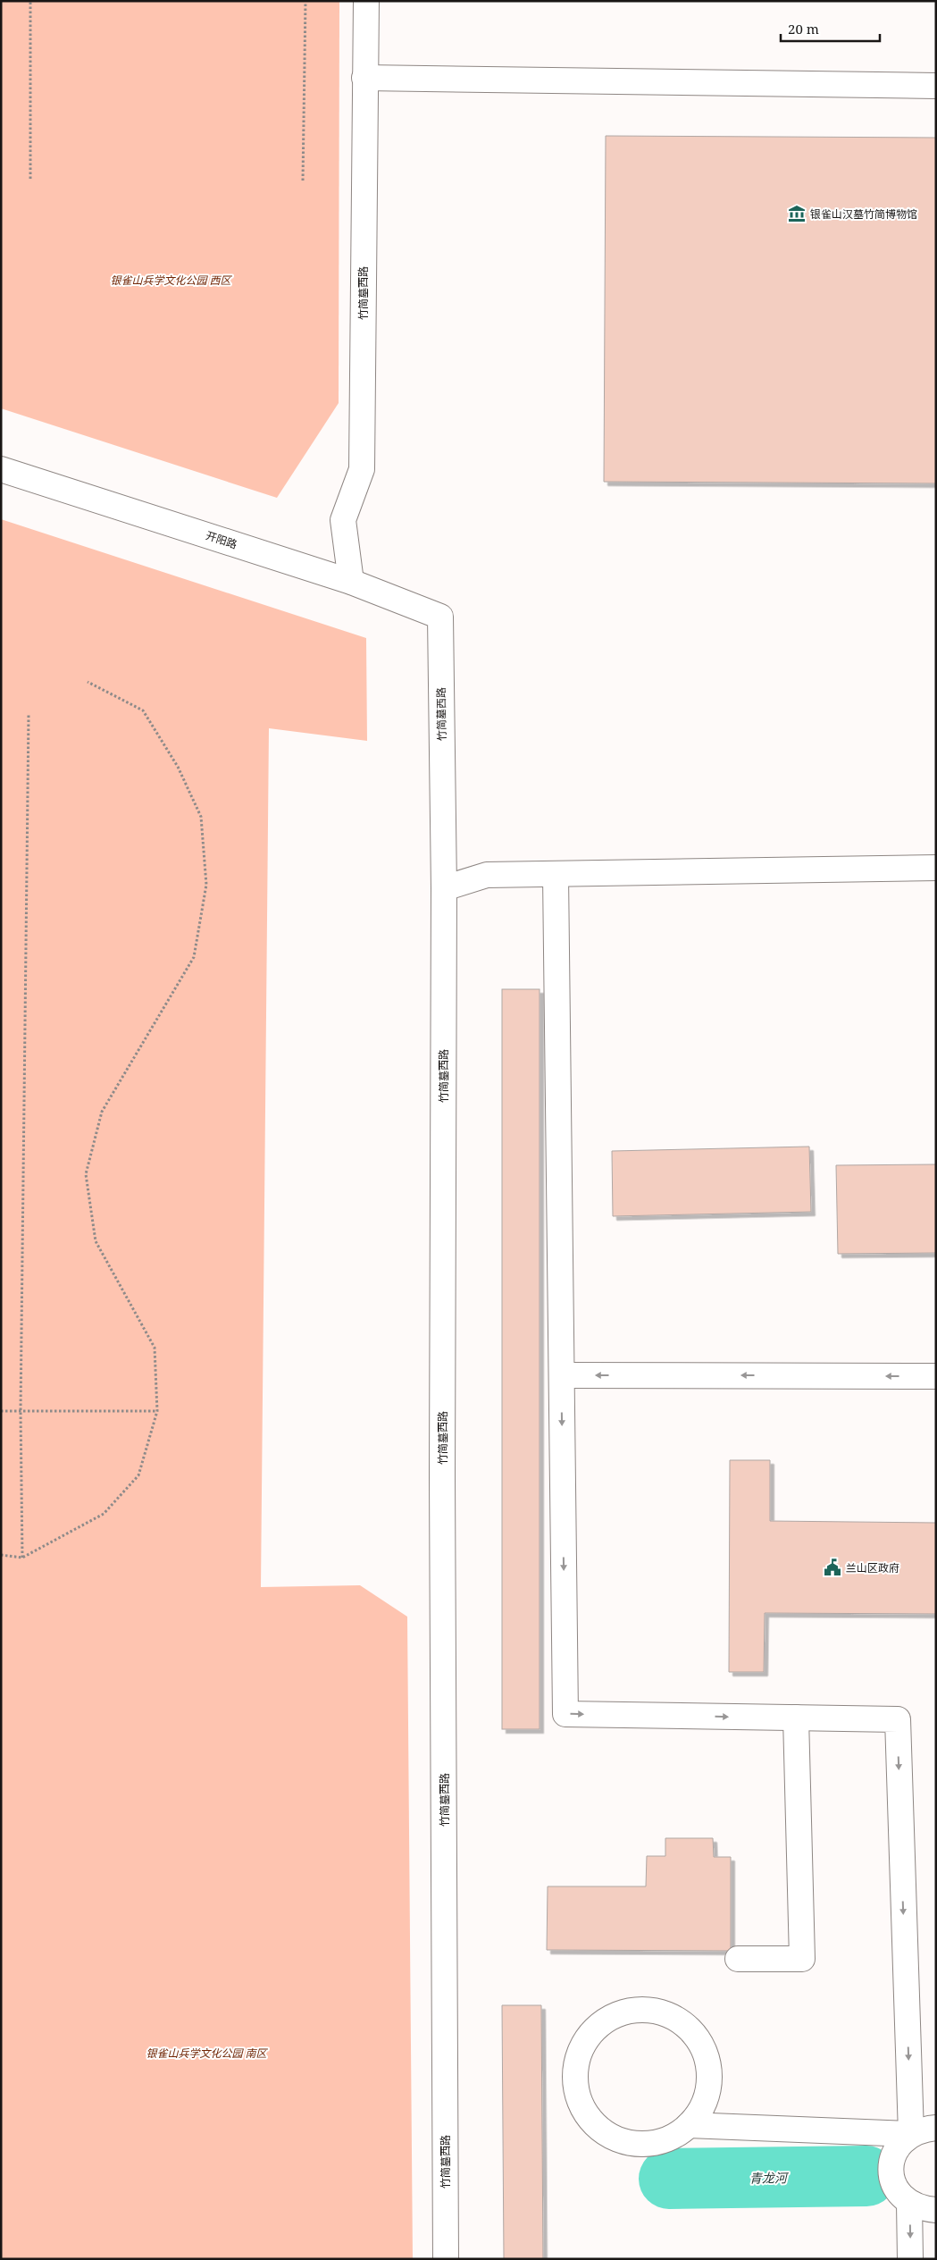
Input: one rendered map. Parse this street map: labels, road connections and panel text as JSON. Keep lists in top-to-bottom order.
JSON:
{
  "streets": {
    "street": ["竹简墓西路", "开阳路"]
  },
  "crossings": [
    ["竹简墓西路", "开阳路"]
  ],
  "water": ["青龙河"],
  "parks": ["银雀山兵学文化公园 西区", "银雀山兵学文化公园 南区"],
  "places": {
    "museum": ["银雀山汉墓竹简博物馆"],
    "public building": ["兰山区政府"]
  },
  "scale_bar": "20 m"
}
